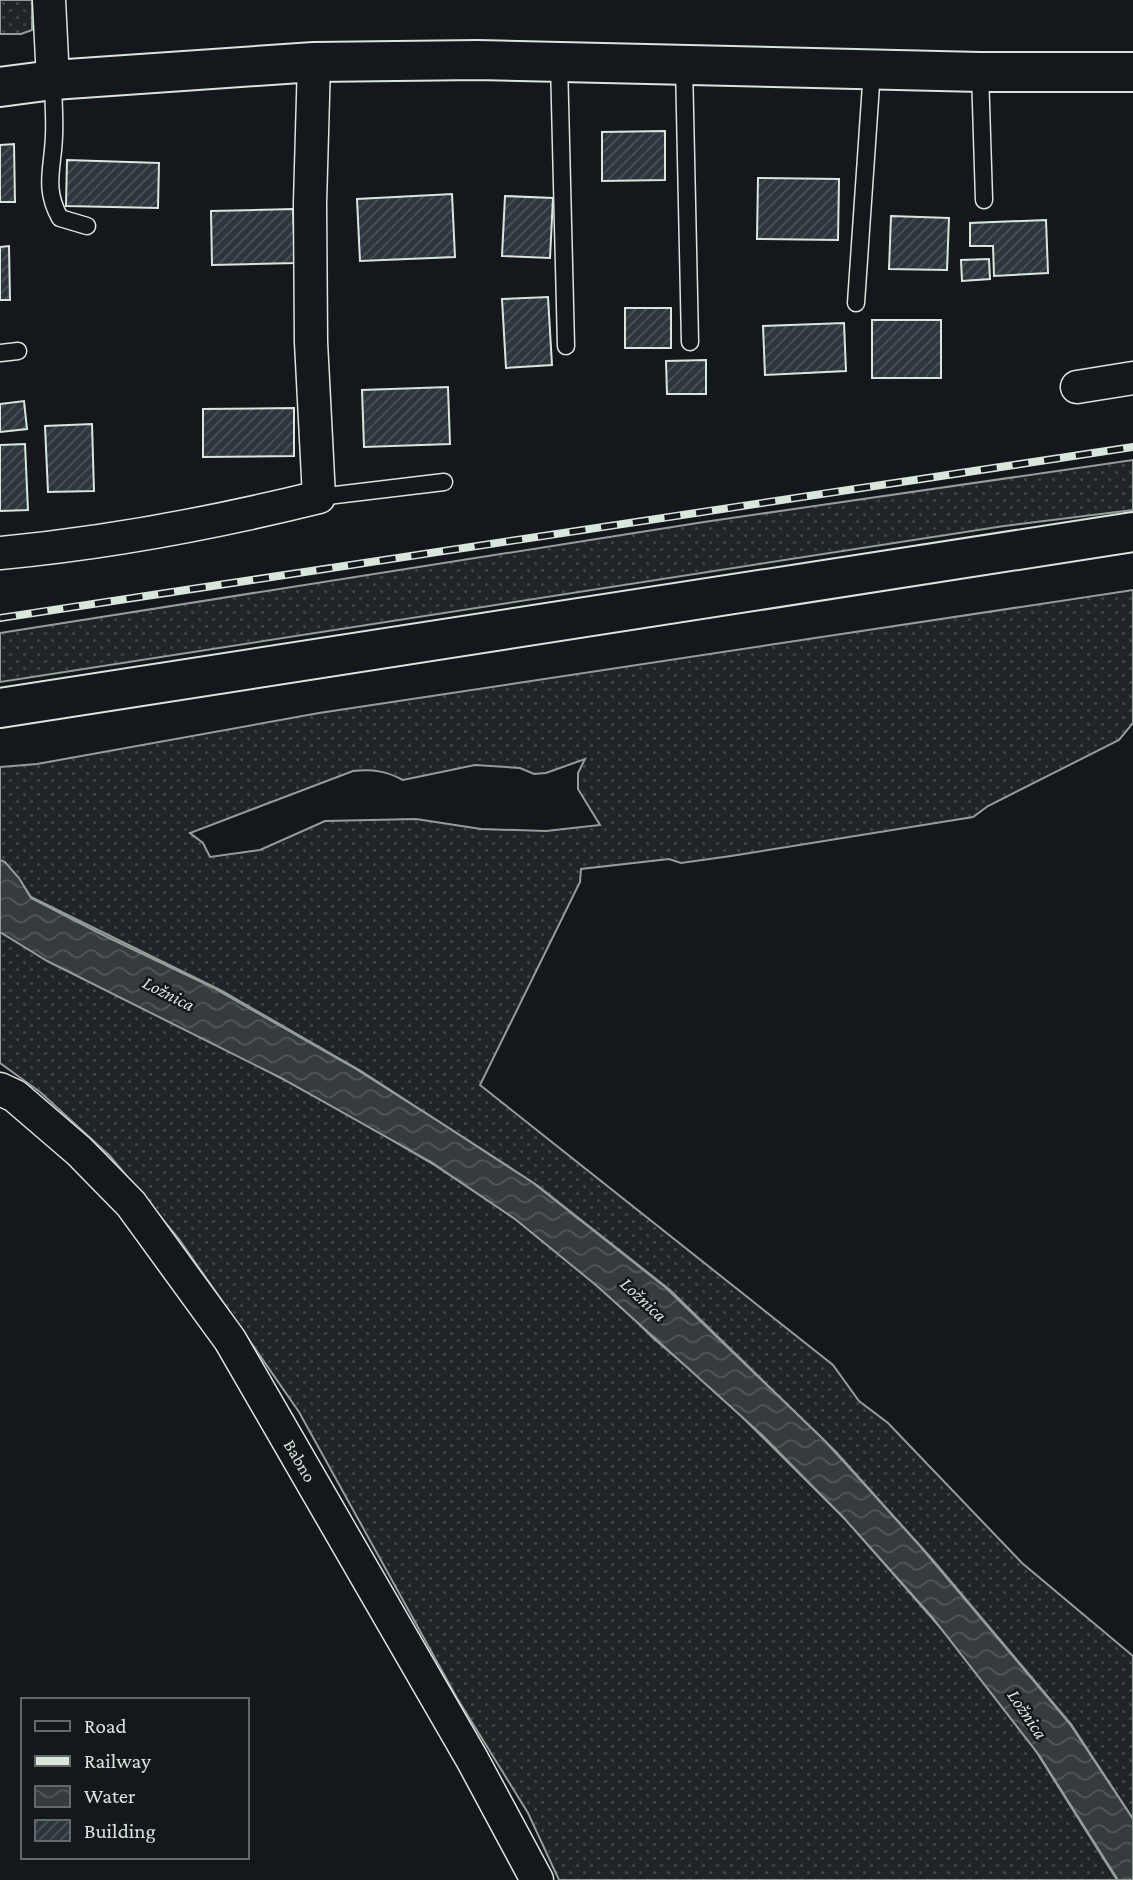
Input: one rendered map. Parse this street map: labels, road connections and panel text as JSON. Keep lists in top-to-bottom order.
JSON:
{
  "streets": {
    "street": ["Babno"]
  },
  "water": ["Ložnica"],
  "legend": [
    "Road",
    "Railway",
    "Water",
    "Building"
  ]
}
